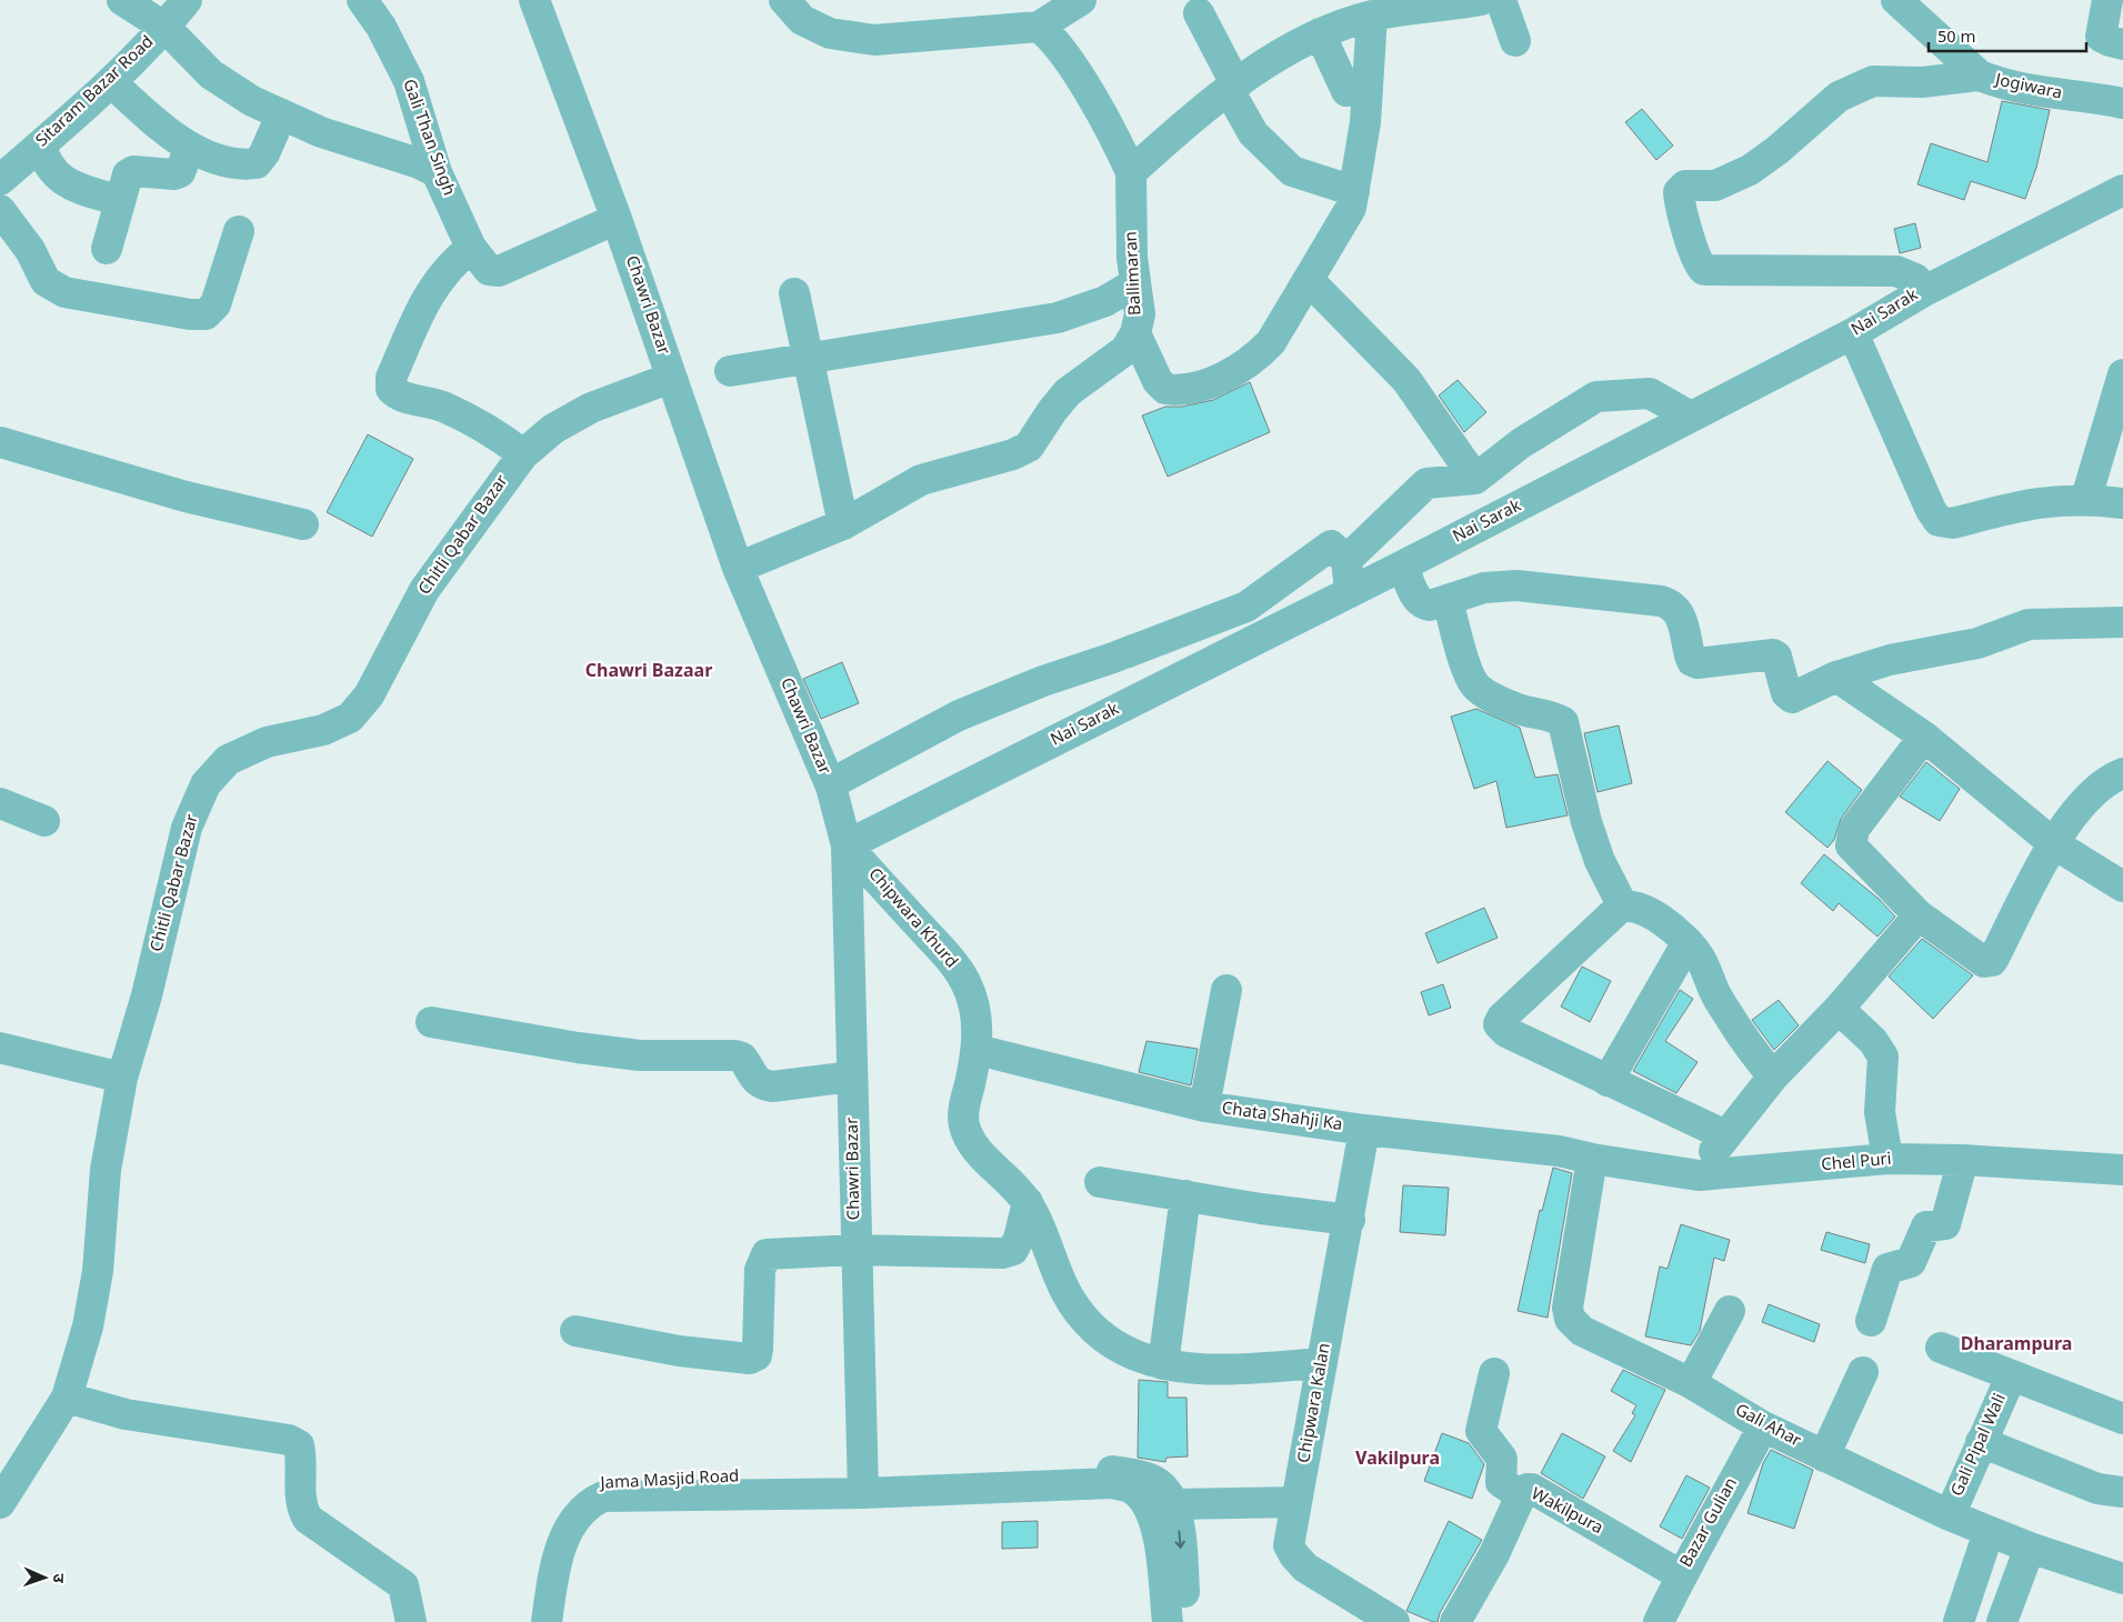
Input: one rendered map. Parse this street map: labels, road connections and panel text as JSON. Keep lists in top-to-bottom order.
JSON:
{
  "streets": {
    "street": [
      "Jogiwara",
      "Sitaram Bazar Road",
      "Gali Than Singh",
      "Ballimaran",
      "Chawri Bazar",
      "Nai Sarak",
      "Chitli Qabar Bazar",
      "Chipwara Khurd",
      "Chata Shahji Ka",
      "Chel Puri",
      "Chipwara Kalan",
      "Gali Ahar",
      "Gali Pipal Wali",
      "Jama Masjid Road",
      "Wakilpura",
      "Bazar Gulian"
    ]
  },
  "crossings": [
    ["Gali Than Singh", "Chawri Bazar"],
    ["Ballimaran", "Chawri Bazar"],
    ["Chawri Bazar", "Nai Sarak"],
    ["Chawri Bazar", "Chitli Qabar Bazar"],
    ["Chawri Bazar", "Chipwara Khurd"],
    ["Chawri Bazar", "Jama Masjid Road"],
    ["Nai Sarak", "Chipwara Khurd"],
    ["Chipwara Khurd", "Chata Shahji Ka"],
    ["Chipwara Khurd", "Chipwara Kalan"],
    ["Chata Shahji Ka", "Chel Puri"],
    ["Chata Shahji Ka", "Chipwara Kalan"],
    ["Chata Shahji Ka", "Gali Ahar"],
    ["Chel Puri", "Gali Ahar"],
    ["Gali Ahar", "Gali Pipal Wali"],
    ["Gali Ahar", "Bazar Gulian"],
    ["Wakilpura", "Bazar Gulian"]
  ],
  "districts": ["Chawri Bazaar", "Dharampura", "Vakilpura"],
  "scale_bar": "50 m",
  "north": "right"
}
